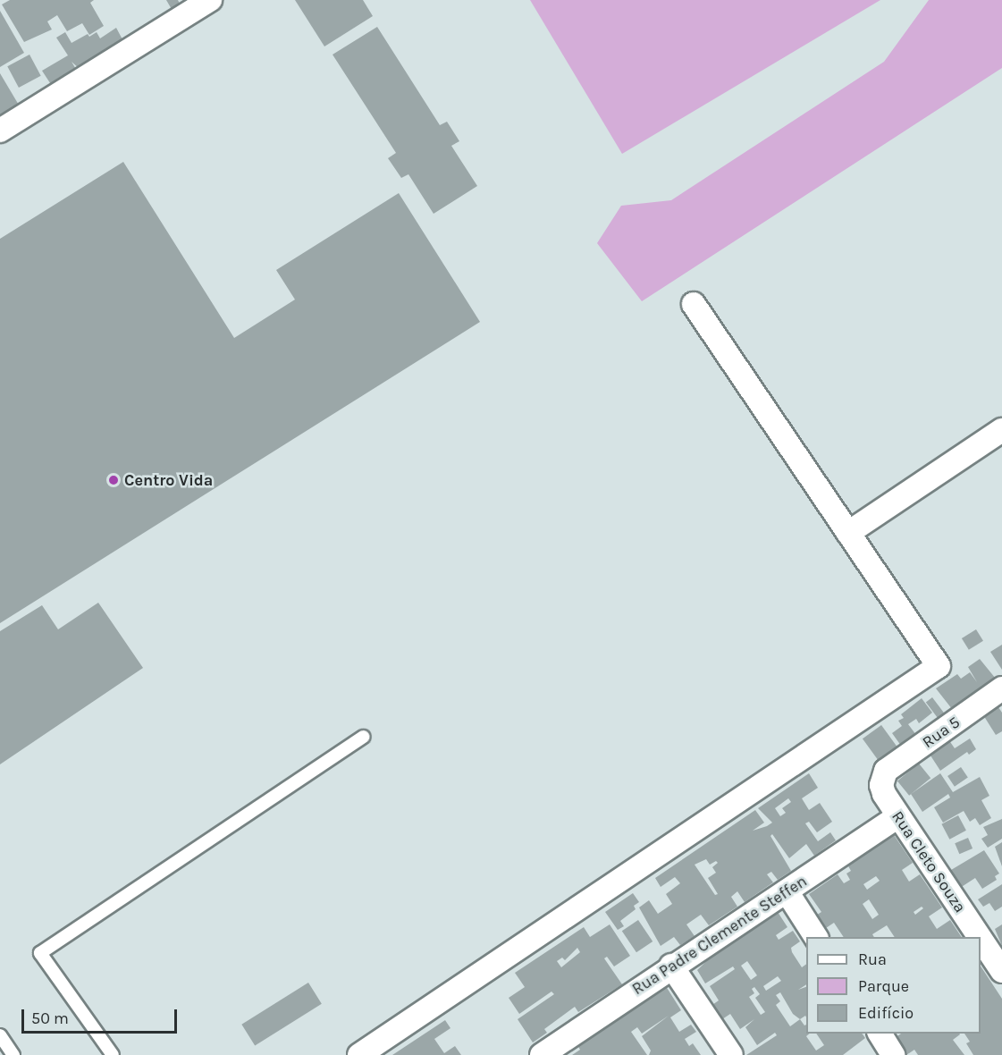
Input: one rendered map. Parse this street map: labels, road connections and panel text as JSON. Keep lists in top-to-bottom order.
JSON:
{
  "streets": {
    "street": ["Rua 5", "Rua Cleto Souza", "Rua Padre Clemente Steffen"]
  },
  "crossings": [
    ["Rua 5", "Rua Cleto Souza"],
    ["Rua Cleto Souza", "Rua Padre Clemente Steffen"]
  ],
  "places": ["Centro Vida"],
  "legend": ["Rua", "Parque", "Edifício"],
  "scale_bar": "50 m"
}
